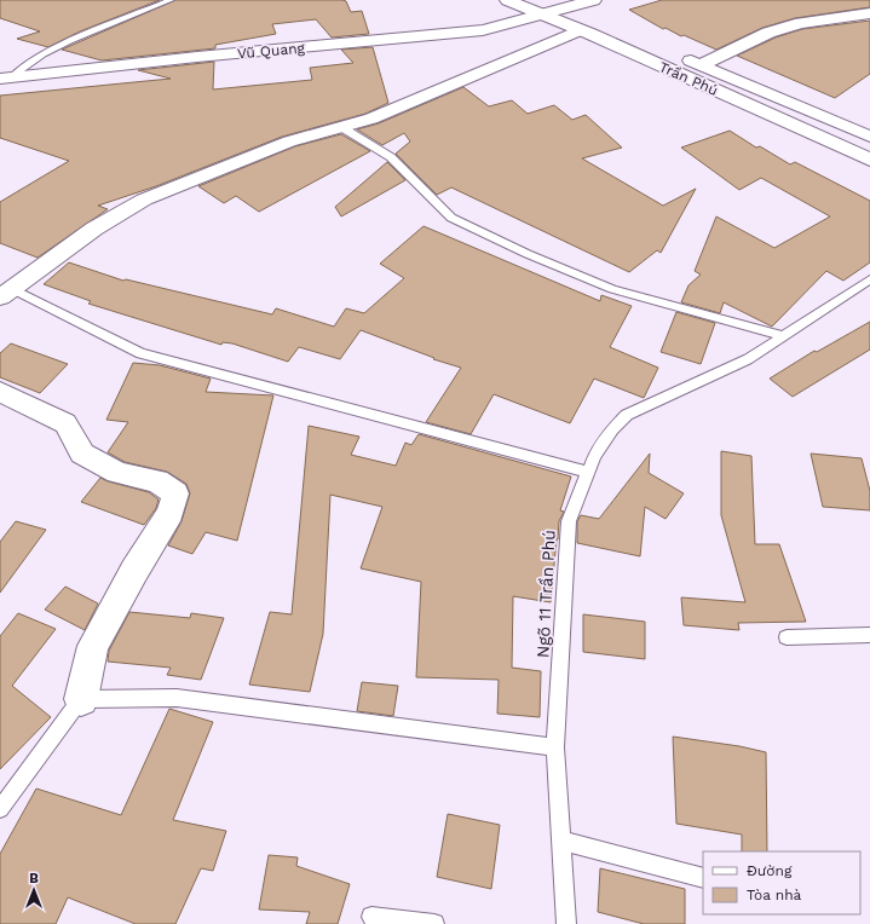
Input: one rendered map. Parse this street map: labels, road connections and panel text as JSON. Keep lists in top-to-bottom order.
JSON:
{
  "streets": {
    "main road": ["Vũ Quang", "Trần Phú"],
    "lane": ["Ngõ 11 Trần Phú"]
  },
  "crossings": [
    ["Vũ Quang", "Trần Phú"]
  ],
  "legend": ["Đường", "Tòa nhà"],
  "north": "top"
}
